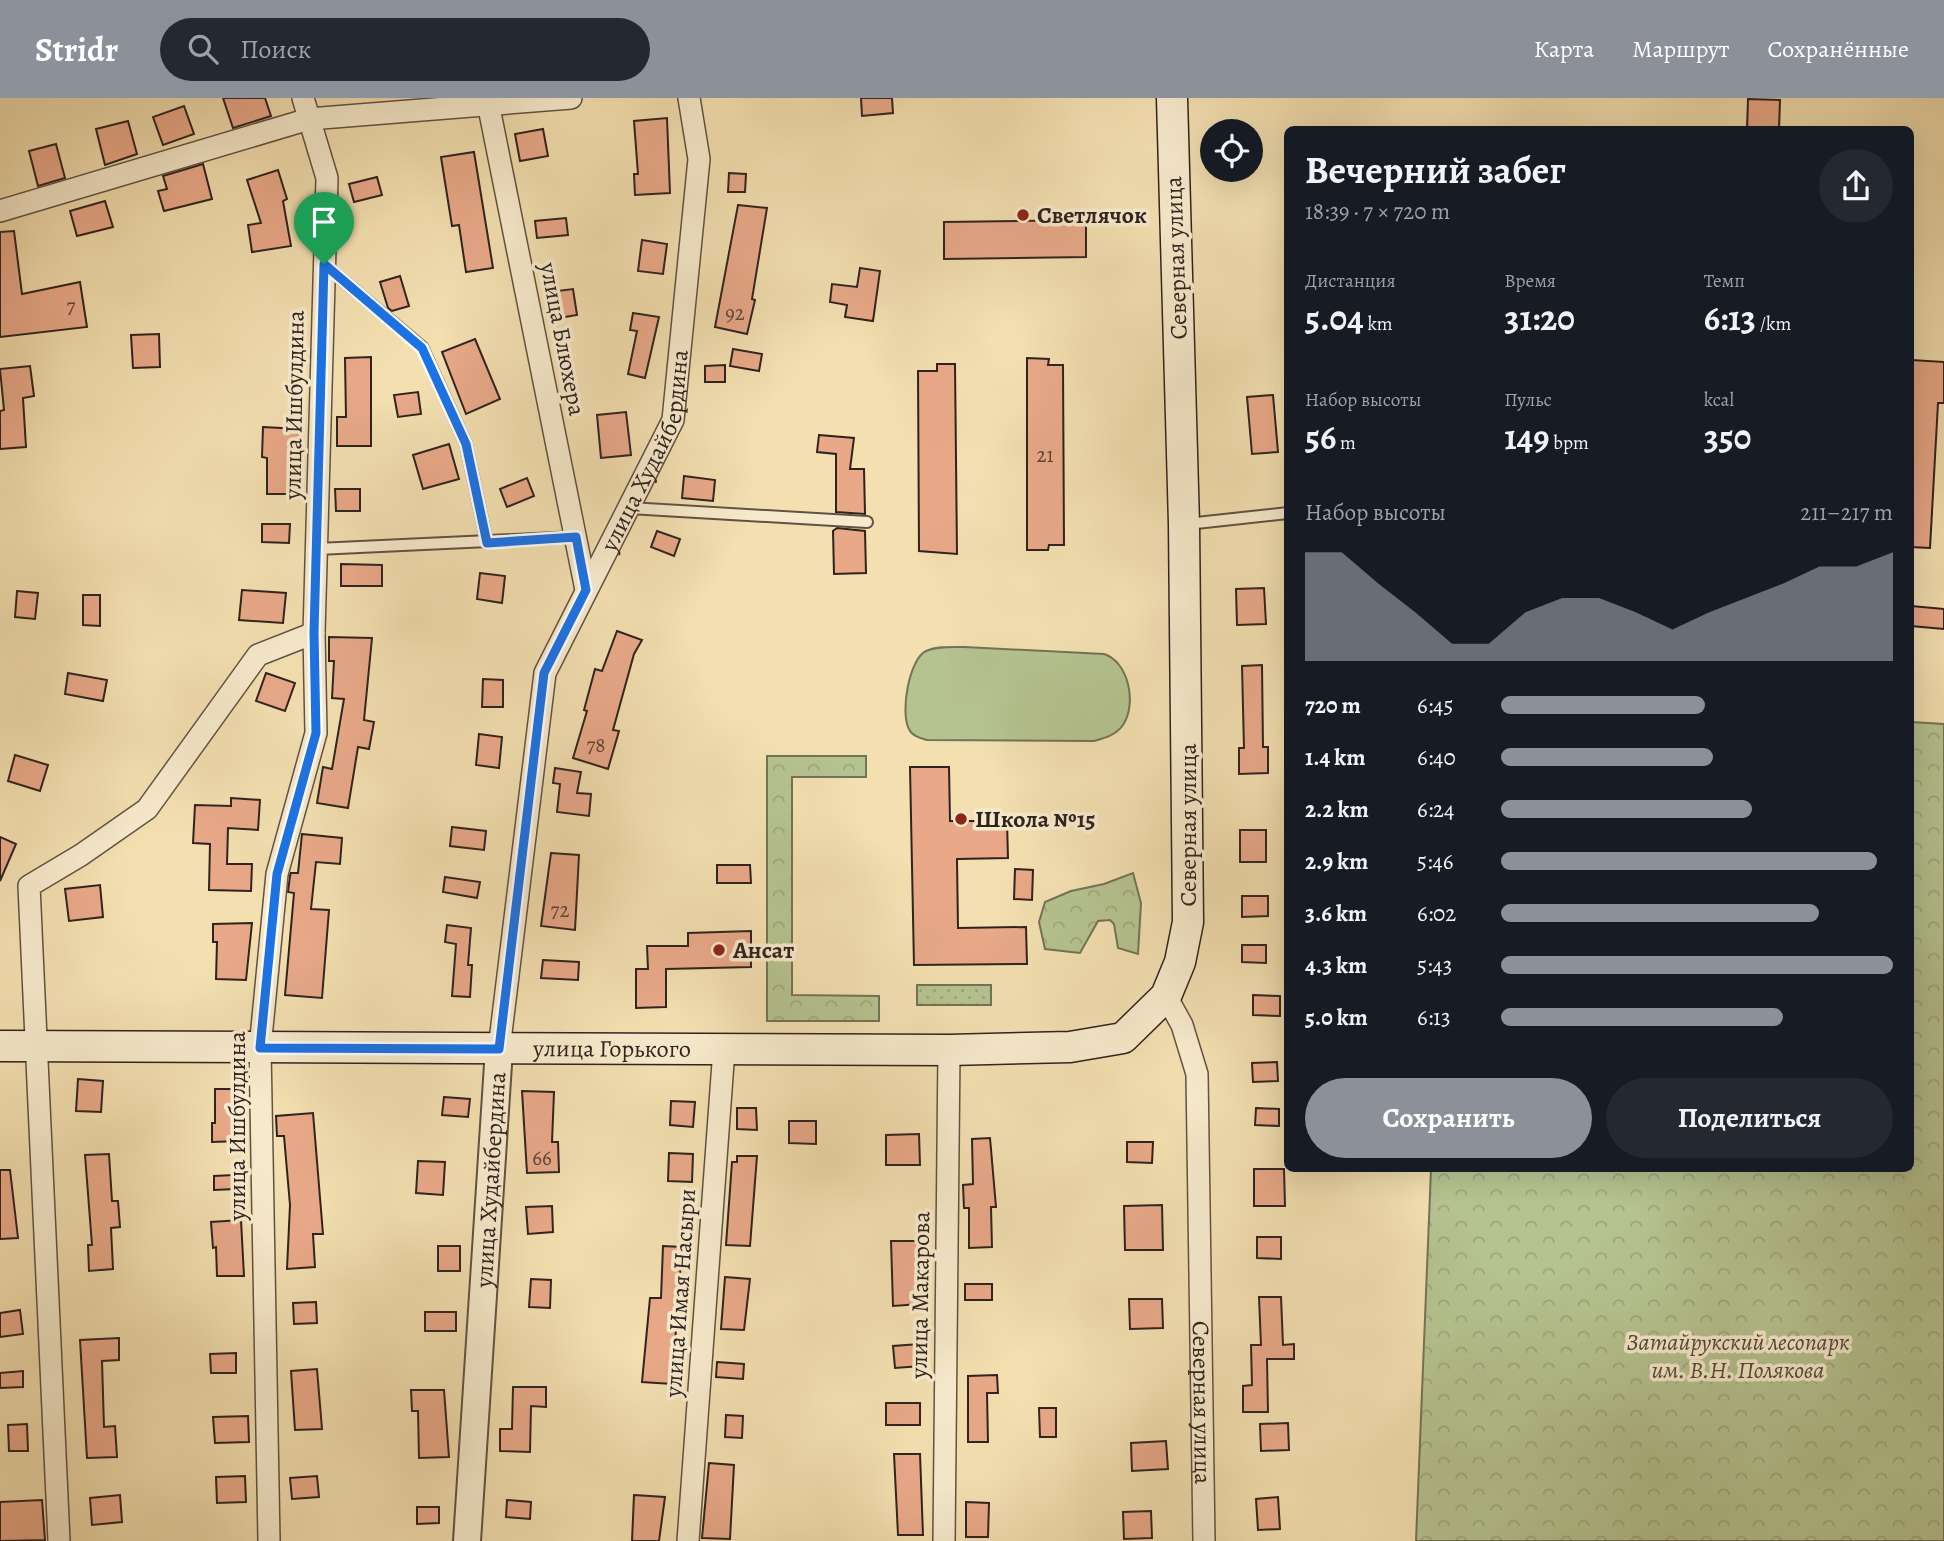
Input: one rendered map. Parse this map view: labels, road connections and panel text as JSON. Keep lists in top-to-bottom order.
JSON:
{
  "streets": {
    "main road": ["Северная улица", "улица Горького"],
    "street": [
      "улица Блюхера",
      "улица Ишбулдина",
      "улица Худайбердина",
      "улица Имая Насыри",
      "улица Макарова"
    ]
  },
  "crossings": [
    ["Северная улица", "улица Горького"],
    ["улица Блюхера", "улица Худайбердина"],
    ["улица Ишбулдина", "улица Горького"],
    ["улица Худайбердина", "улица Горького"],
    ["улица Горького", "улица Имая Насыри"],
    ["улица Горького", "улица Макарова"]
  ],
  "parks": ["Затайрукский лесопарк им. В.Н. Полякова"],
  "places": ["Светлячок", "Школа №15", "Ансат"],
  "house_numbers": [
    "7",
    "92",
    "21",
    "78",
    "72",
    "66"
  ],
  "page": {
    "header": "Stridr",
    "search": "Поиск",
    "nav": ["Карта", "Маршрут", "Сохранённые"],
    "heading": ["Вечерний забег", "18:39 · 7 × 720 m"],
    "stats": [
      ["Дистанция", "5.04 km"],
      ["Время", "31:20"],
      ["Темп", "6:13 /km"],
      ["Набор высоты", "56 m"],
      ["Пульс", "149 bpm"],
      ["kcal", "350"]
    ],
    "chart": ["Набор высоты", "211–217 m"],
    "list": [
      {
        "name": "720 m",
        "note": "6:45"
      },
      {
        "name": "1.4 km",
        "note": "6:40"
      },
      {
        "name": "2.2 km",
        "note": "6:24"
      },
      {
        "name": "2.9 km",
        "note": "5:46"
      },
      {
        "name": "3.6 km",
        "note": "6:02"
      },
      {
        "name": "4.3 km",
        "note": "5:43"
      },
      {
        "name": "5.0 km",
        "note": "6:13"
      }
    ],
    "buttons": ["Сохранить", "Поделиться"]
  }
}
